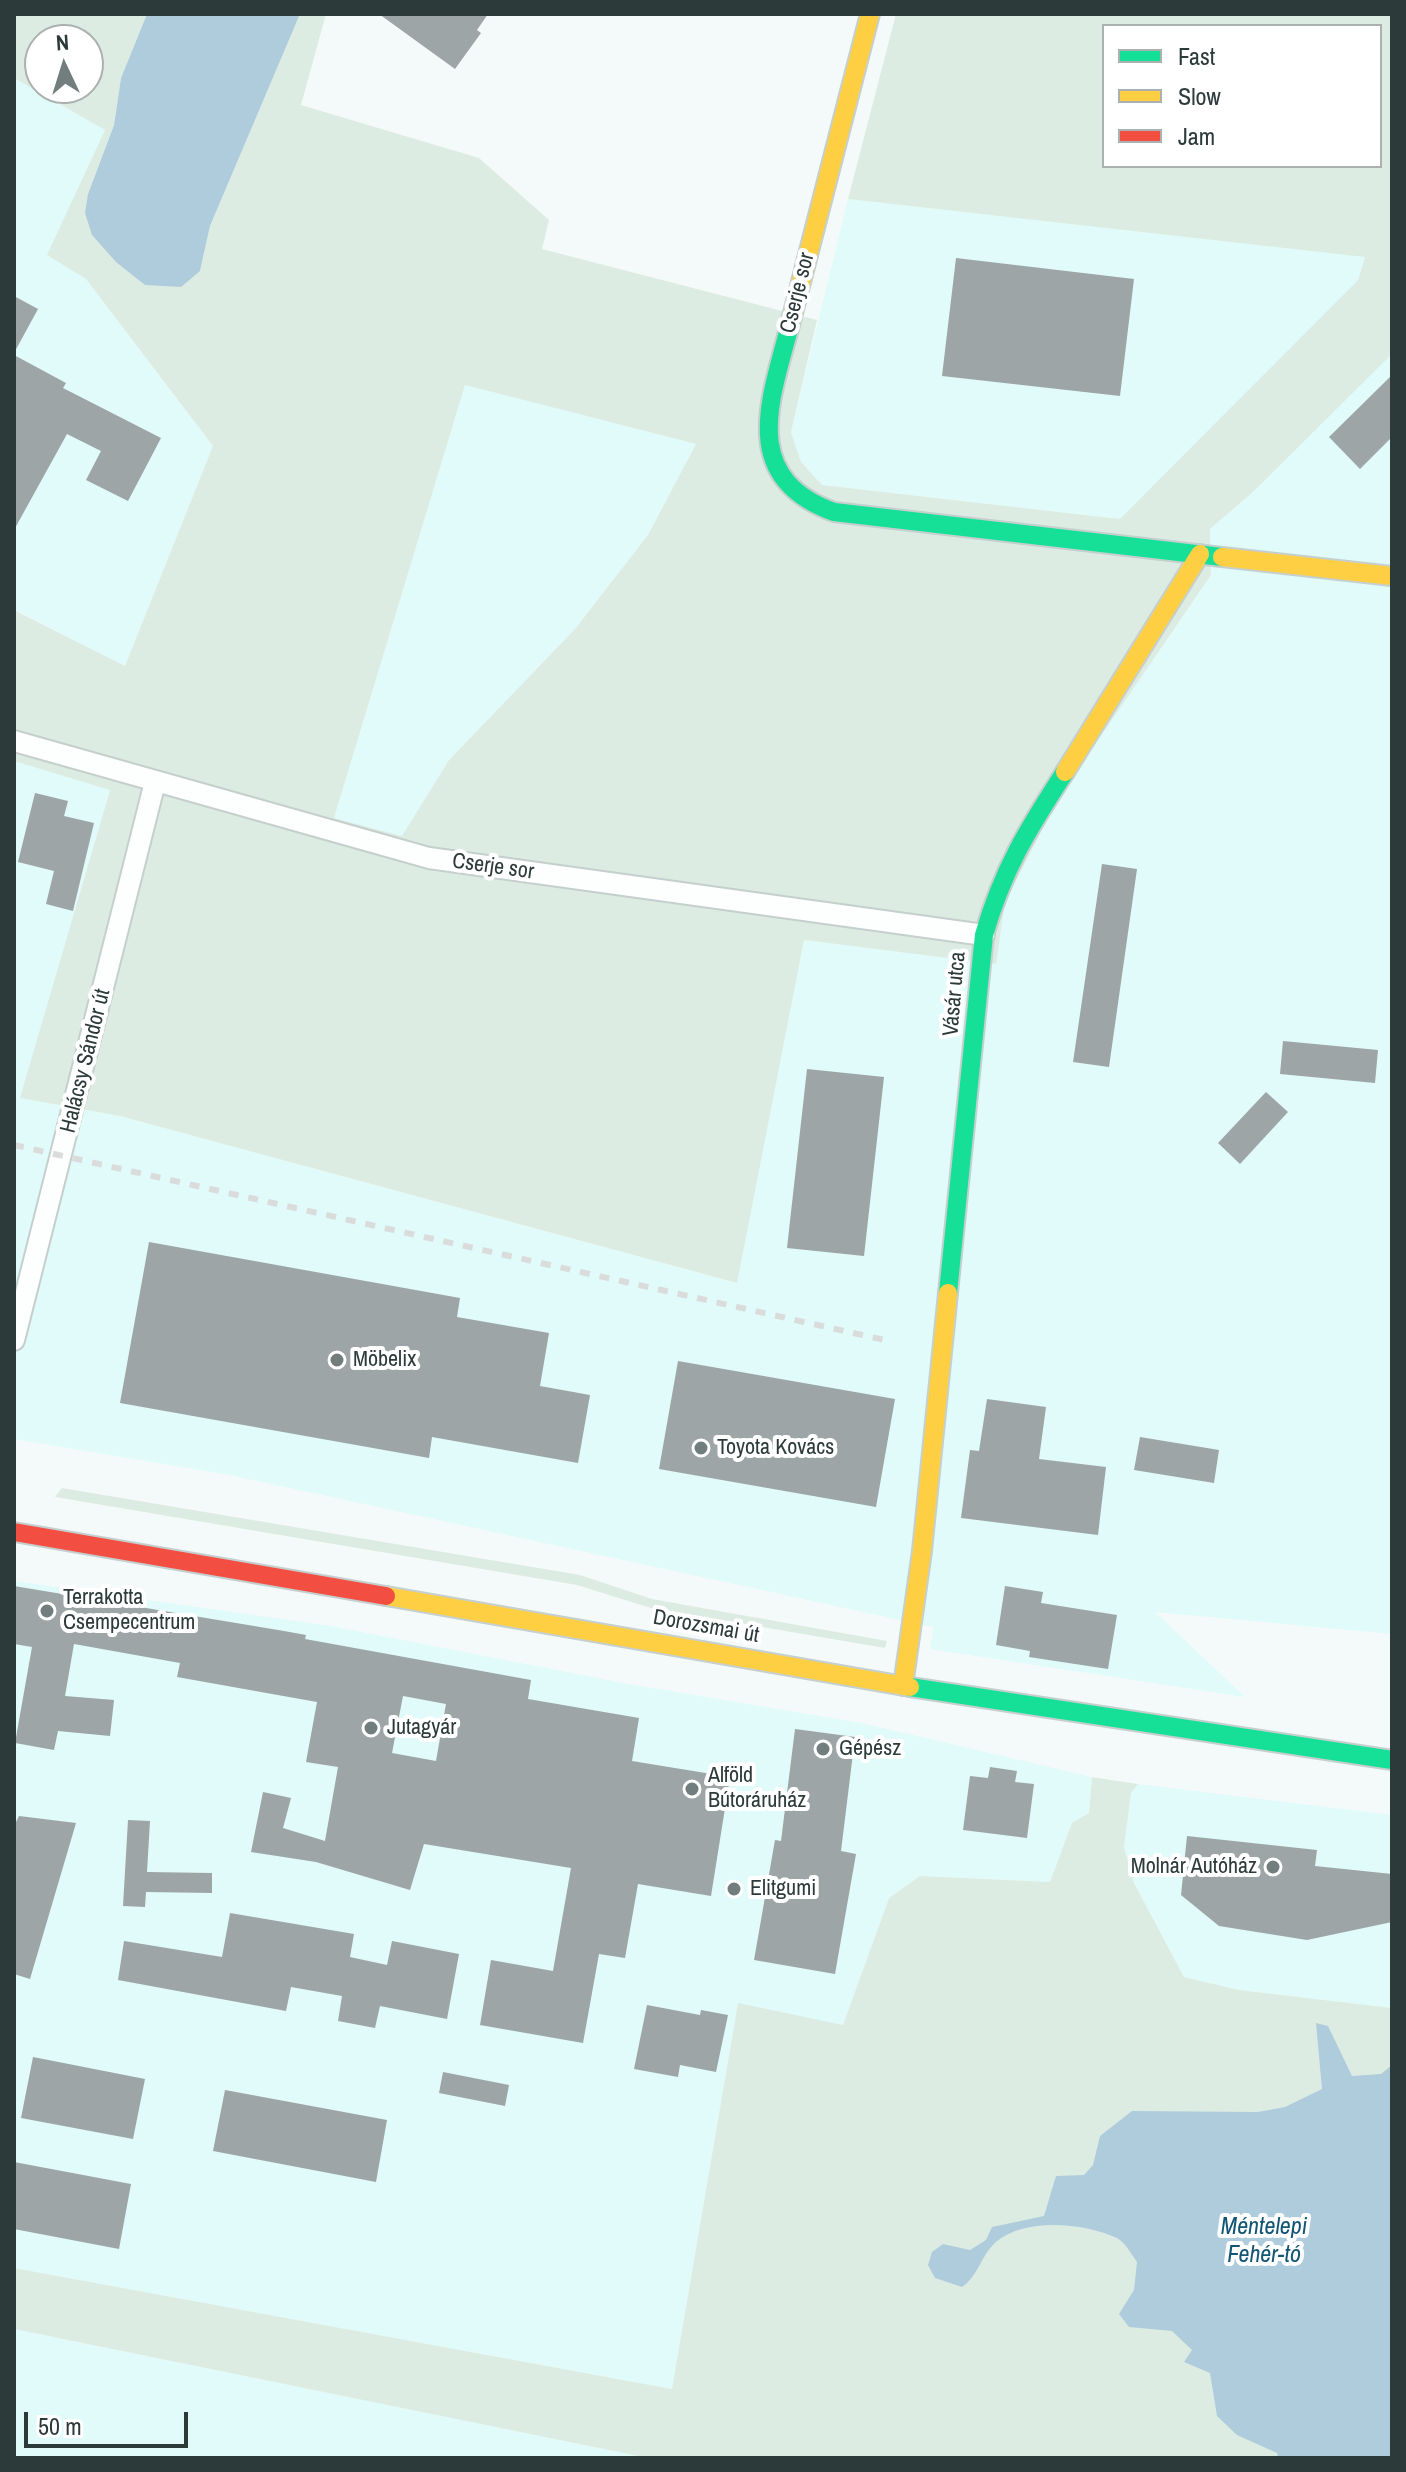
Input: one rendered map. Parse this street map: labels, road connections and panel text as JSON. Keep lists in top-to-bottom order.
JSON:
{
  "streets": {
    "street": [
      "Cserje sor",
      "Vásár utca",
      "Halácsy Sándor út",
      "Dorozsmai út"
    ]
  },
  "crossings": [
    ["Cserje sor", "Vásár utca"],
    ["Cserje sor", "Halácsy Sándor út"],
    ["Vásár utca", "Dorozsmai út"]
  ],
  "water": ["Méntelepi Fehér-tó"],
  "places": [
    "Möbelix",
    "Toyota Kovács",
    "Terrakotta Csempecentrum",
    "Jutagyár",
    "Gépész",
    "Alföld Bútoráruház",
    "Molnár Autóház",
    "Elitgumi"
  ],
  "legend": ["Fast", "Slow", "Jam"],
  "scale_bar": "50 m",
  "north": "top"
}
